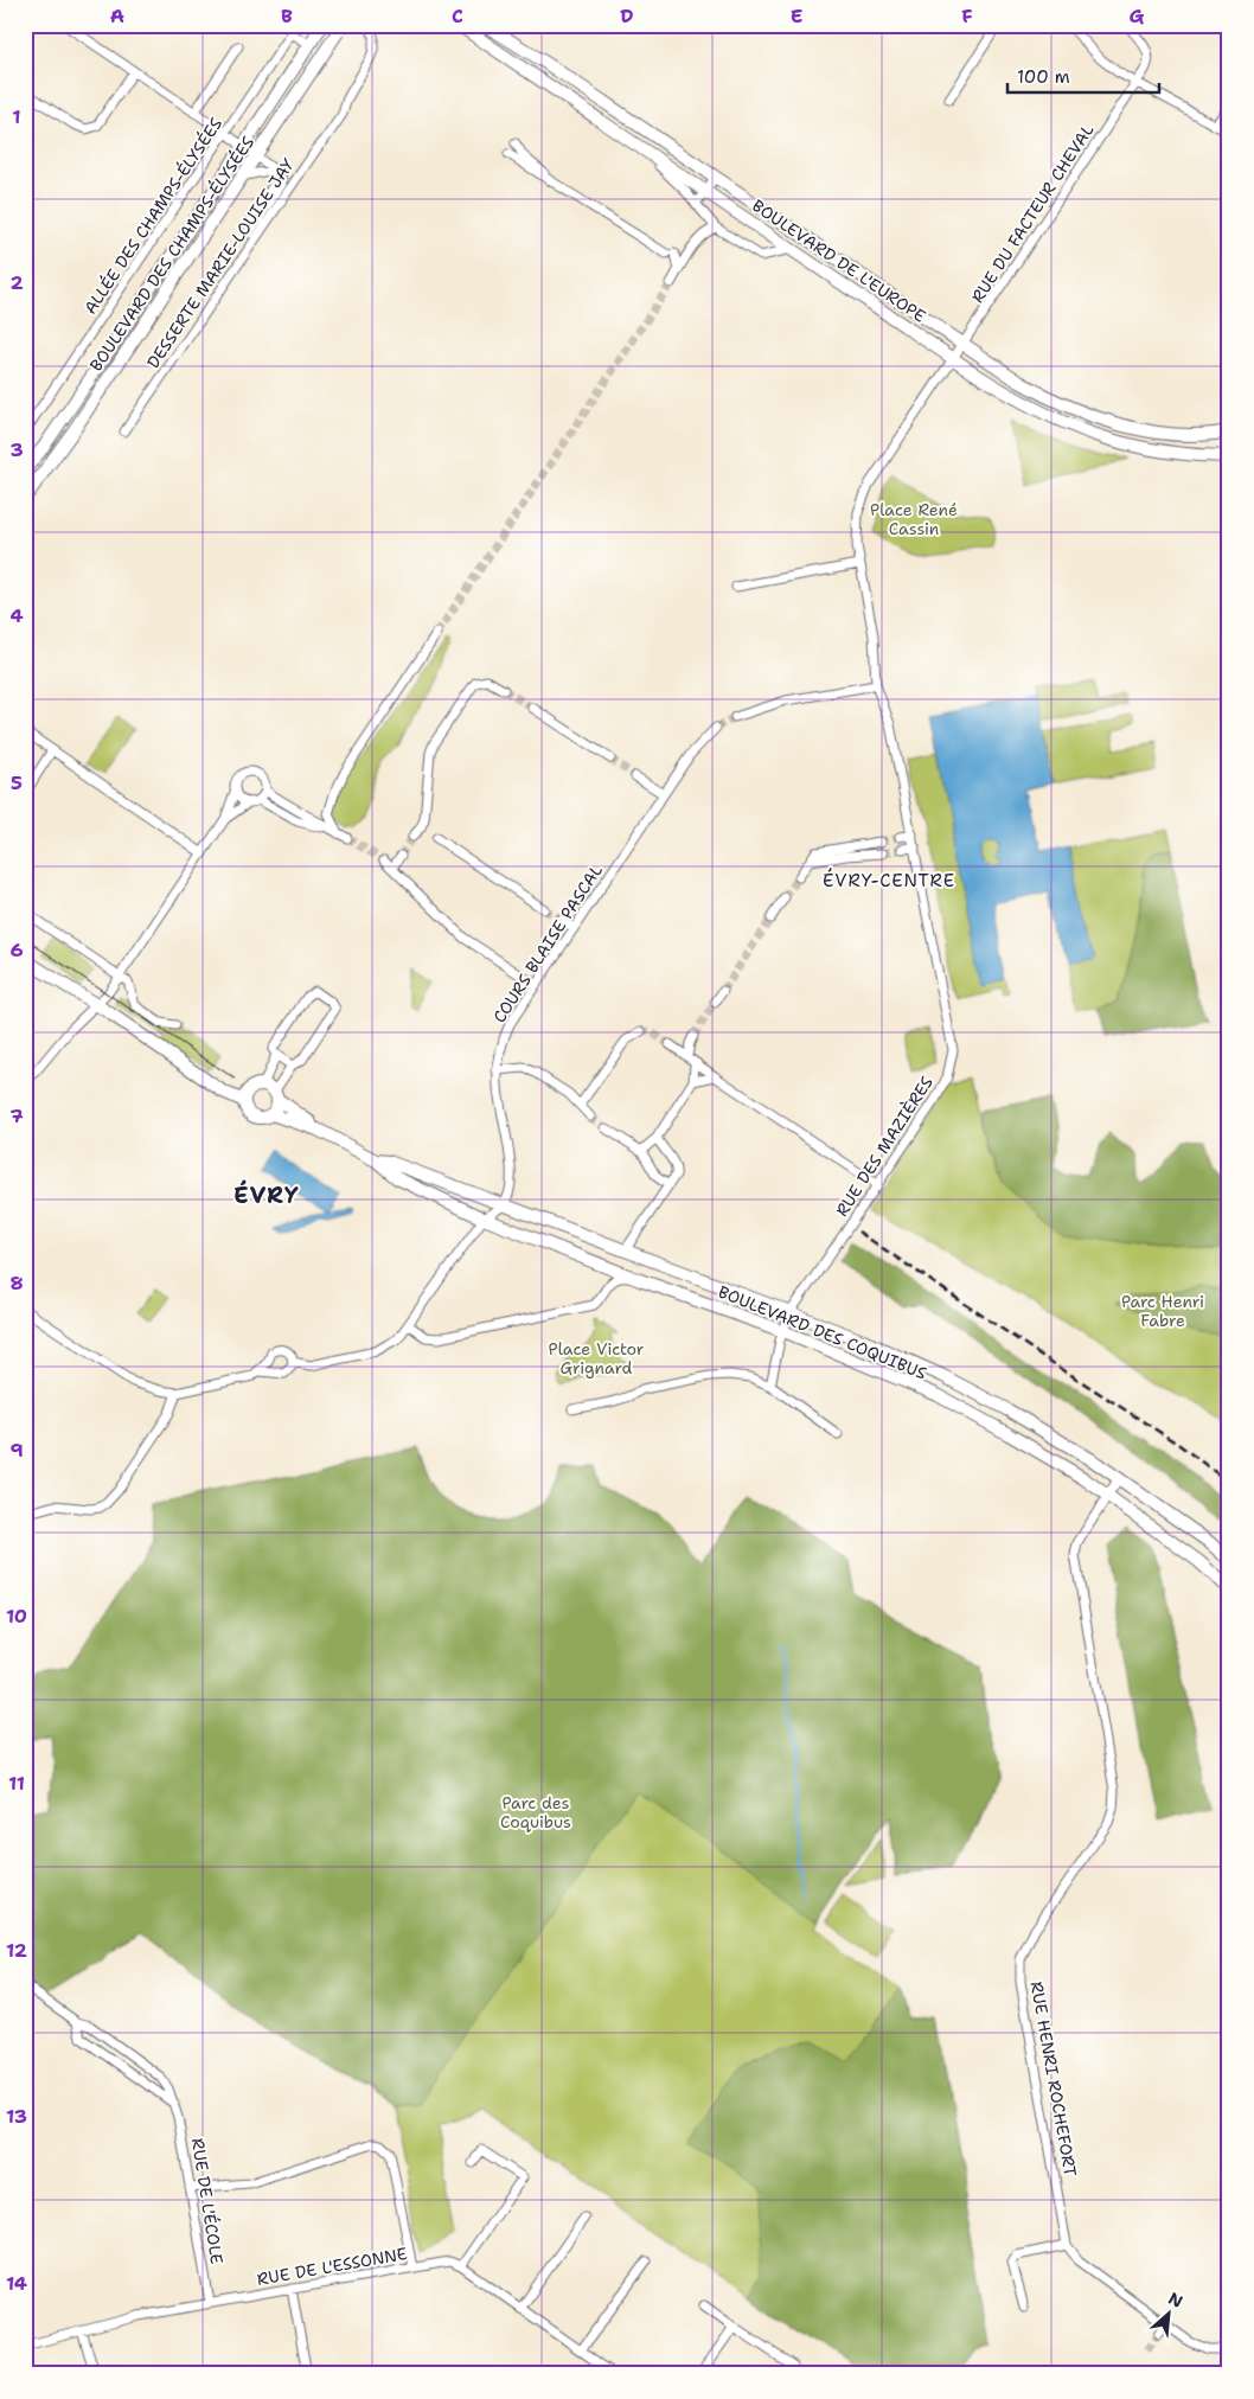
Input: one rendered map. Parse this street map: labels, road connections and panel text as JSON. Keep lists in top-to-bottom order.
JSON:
{
  "streets": {
    "main road": ["BOULEVARD DES CHAMPS-ÉLYSÉES", "BOULEVARD DE L'EUROPE", "BOULEVARD DES COQUIBUS"],
    "street": [
      "RUE DU FACTEUR CHEVAL",
      "ALLÉE DES CHAMPS-ÉLYSÉES",
      "DESSERTE MARIE-LOUISE JAY",
      "COURS BLAISE PASCAL",
      "RUE DES MAZIÈRES",
      "RUE HENRI ROCHEFORT",
      "RUE DE L'ÉCOLE",
      "RUE DE L'ESSONNE"
    ]
  },
  "crossings": [
    ["RUE DU FACTEUR CHEVAL", "BOULEVARD DE L'EUROPE"],
    ["RUE DU FACTEUR CHEVAL", "RUE DES MAZIÈRES"],
    ["ALLÉE DES CHAMPS-ÉLYSÉES", "BOULEVARD DES CHAMPS-ÉLYSÉES"],
    ["BOULEVARD DE L'EUROPE", "RUE DES MAZIÈRES"],
    ["COURS BLAISE PASCAL", "BOULEVARD DES COQUIBUS"],
    ["RUE DES MAZIÈRES", "BOULEVARD DES COQUIBUS"],
    ["BOULEVARD DES COQUIBUS", "RUE HENRI ROCHEFORT"],
    ["RUE DE L'ÉCOLE", "RUE DE L'ESSONNE"]
  ],
  "districts": ["ÉVRY-CENTRE", "ÉVRY"],
  "parks": [
    "Place René Cassin",
    "Parc Henri Fabre",
    "Place Victor Grignard",
    "Parc des Coquibus"
  ],
  "scale_bar": "100 m",
  "north": "top right",
  "grid": {
    "columns": [
      "A",
      "B",
      "C",
      "D",
      "E",
      "F",
      "G"
    ],
    "rows": [
      "1",
      "2",
      "3",
      "4",
      "5",
      "6",
      "7",
      "8",
      "9",
      "10",
      "11",
      "12",
      "13",
      "14"
    ]
  }
}
